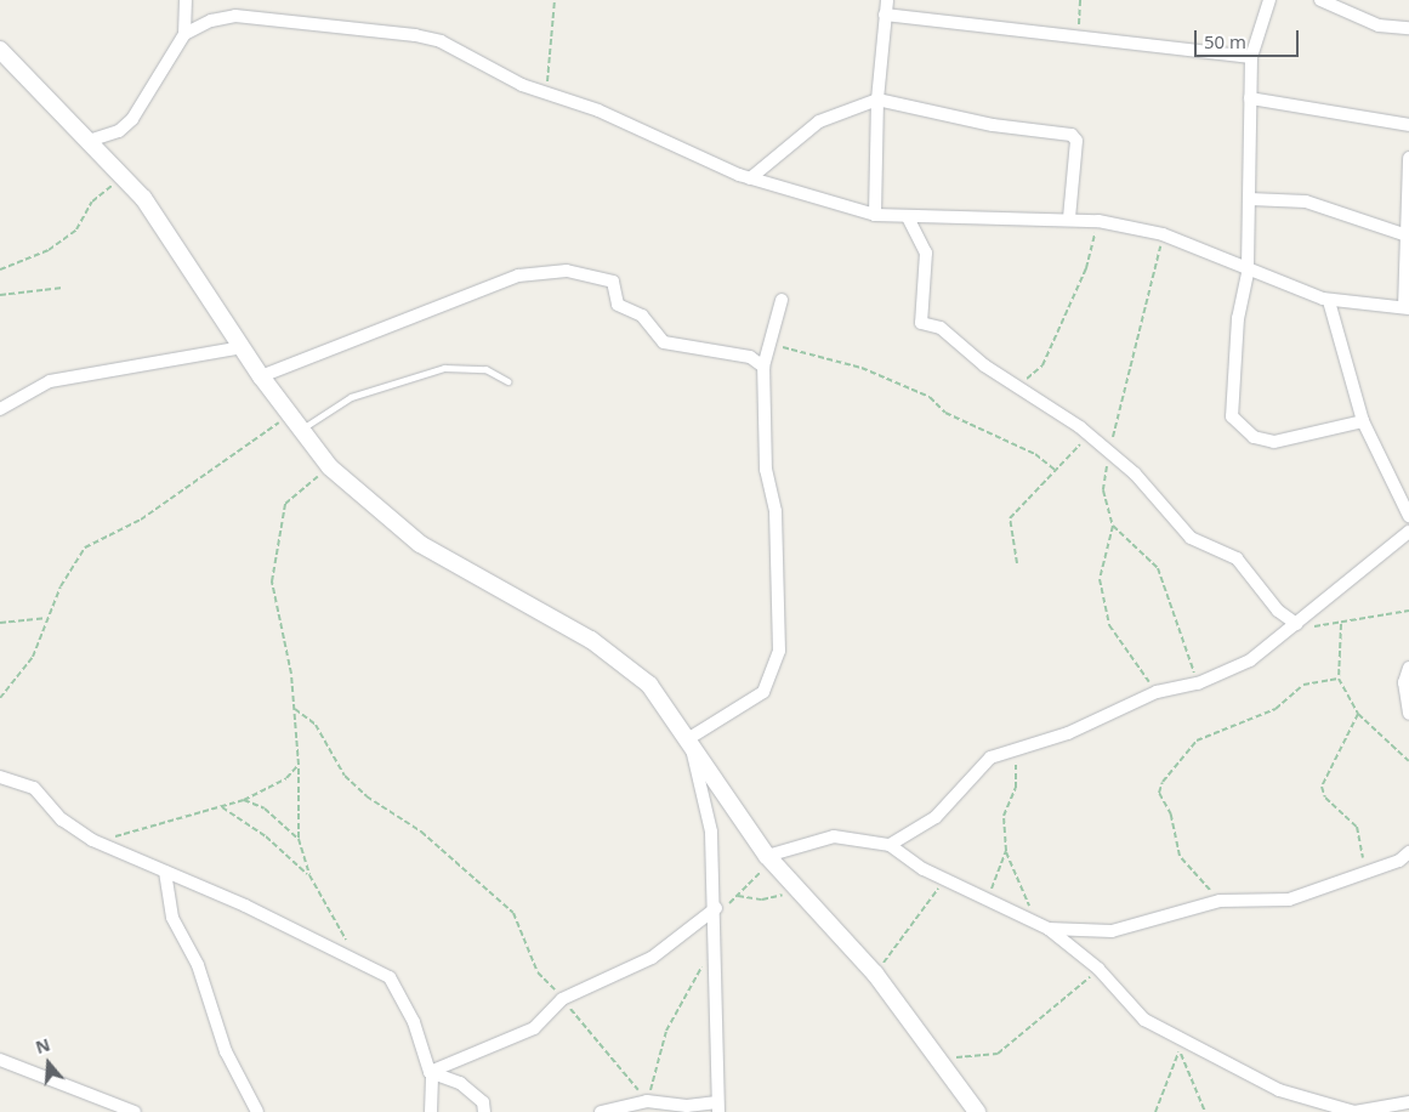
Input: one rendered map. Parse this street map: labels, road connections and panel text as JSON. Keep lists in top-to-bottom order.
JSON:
{
  "scale_bar": "50 m",
  "north": "top"
}
